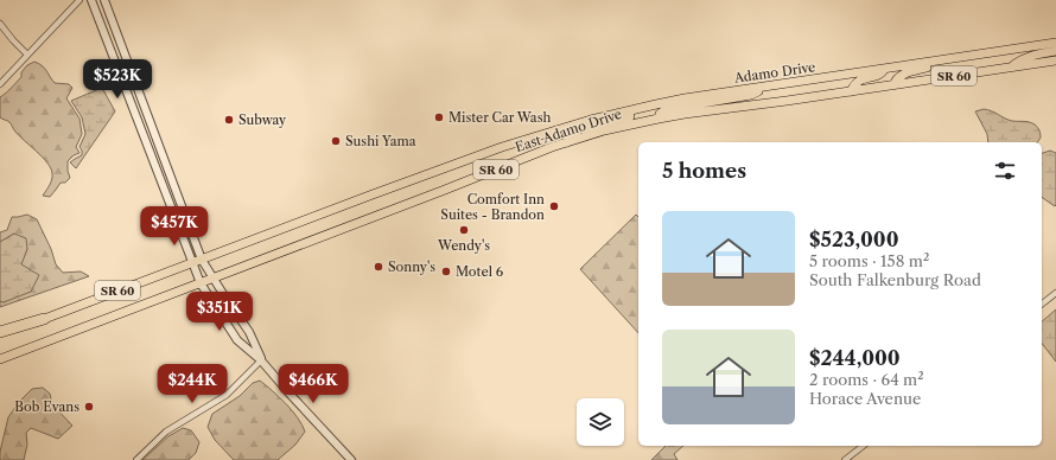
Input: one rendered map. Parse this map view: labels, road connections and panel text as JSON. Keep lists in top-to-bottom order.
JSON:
{
  "streets": {
    "main road": ["Adamo Drive", "SR 60", "East Adamo Drive"]
  },
  "crossings": [
    ["Adamo Drive", "East Adamo Drive"],
    ["SR 60", "East Adamo Drive"]
  ],
  "places": [
    "Mister Car Wash",
    "Subway",
    "Sushi Yama",
    "Comfort Inn Suites - Brandon",
    "Wendy's",
    "Sonny's",
    "Motel 6",
    "Bob Evans"
  ],
  "page": {
    "price": [
      "$523K",
      "$457K",
      "$351K",
      "$244K",
      "$466K"
    ],
    "heading": "5 homes",
    "list": [
      {
        "name": "$523,000",
        "note": "5 rooms · 158 m² · South Falkenburg Road"
      },
      {
        "name": "$244,000",
        "note": "2 rooms · 64 m² · Horace Avenue"
      }
    ]
  }
}
